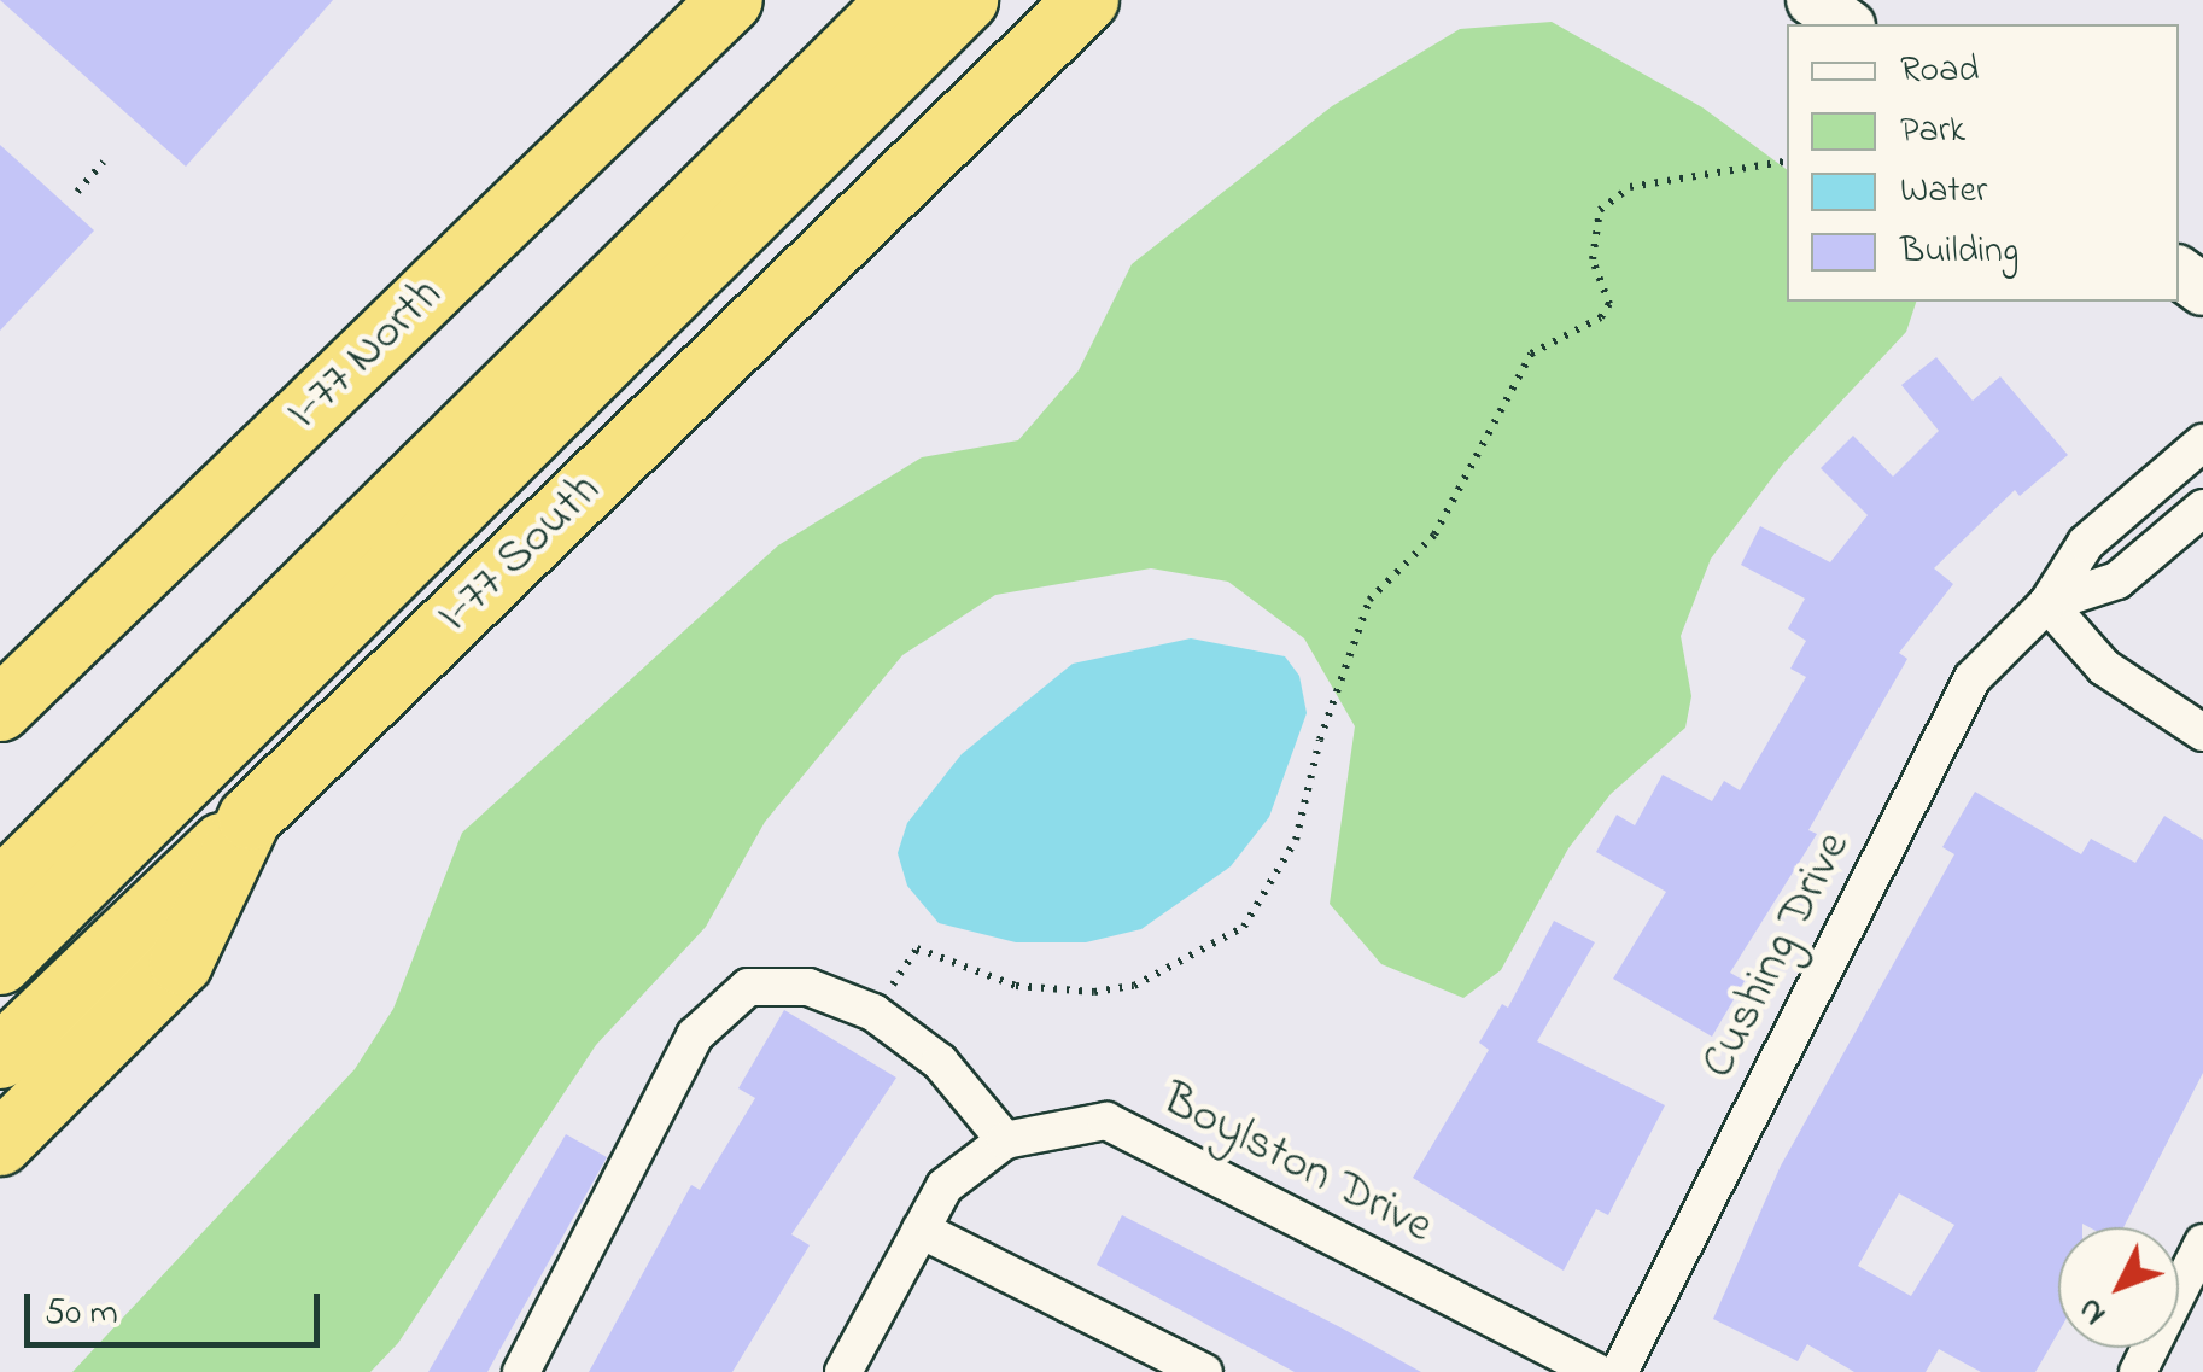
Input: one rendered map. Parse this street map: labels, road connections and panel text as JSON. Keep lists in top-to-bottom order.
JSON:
{
  "streets": {
    "highway": ["I-77 North", "I-77 South"],
    "street": ["Cushing Drive", "Boylston Drive"]
  },
  "legend": [
    "Road",
    "Park",
    "Water",
    "Building"
  ],
  "scale_bar": "50 m",
  "north": "bottom left"
}
